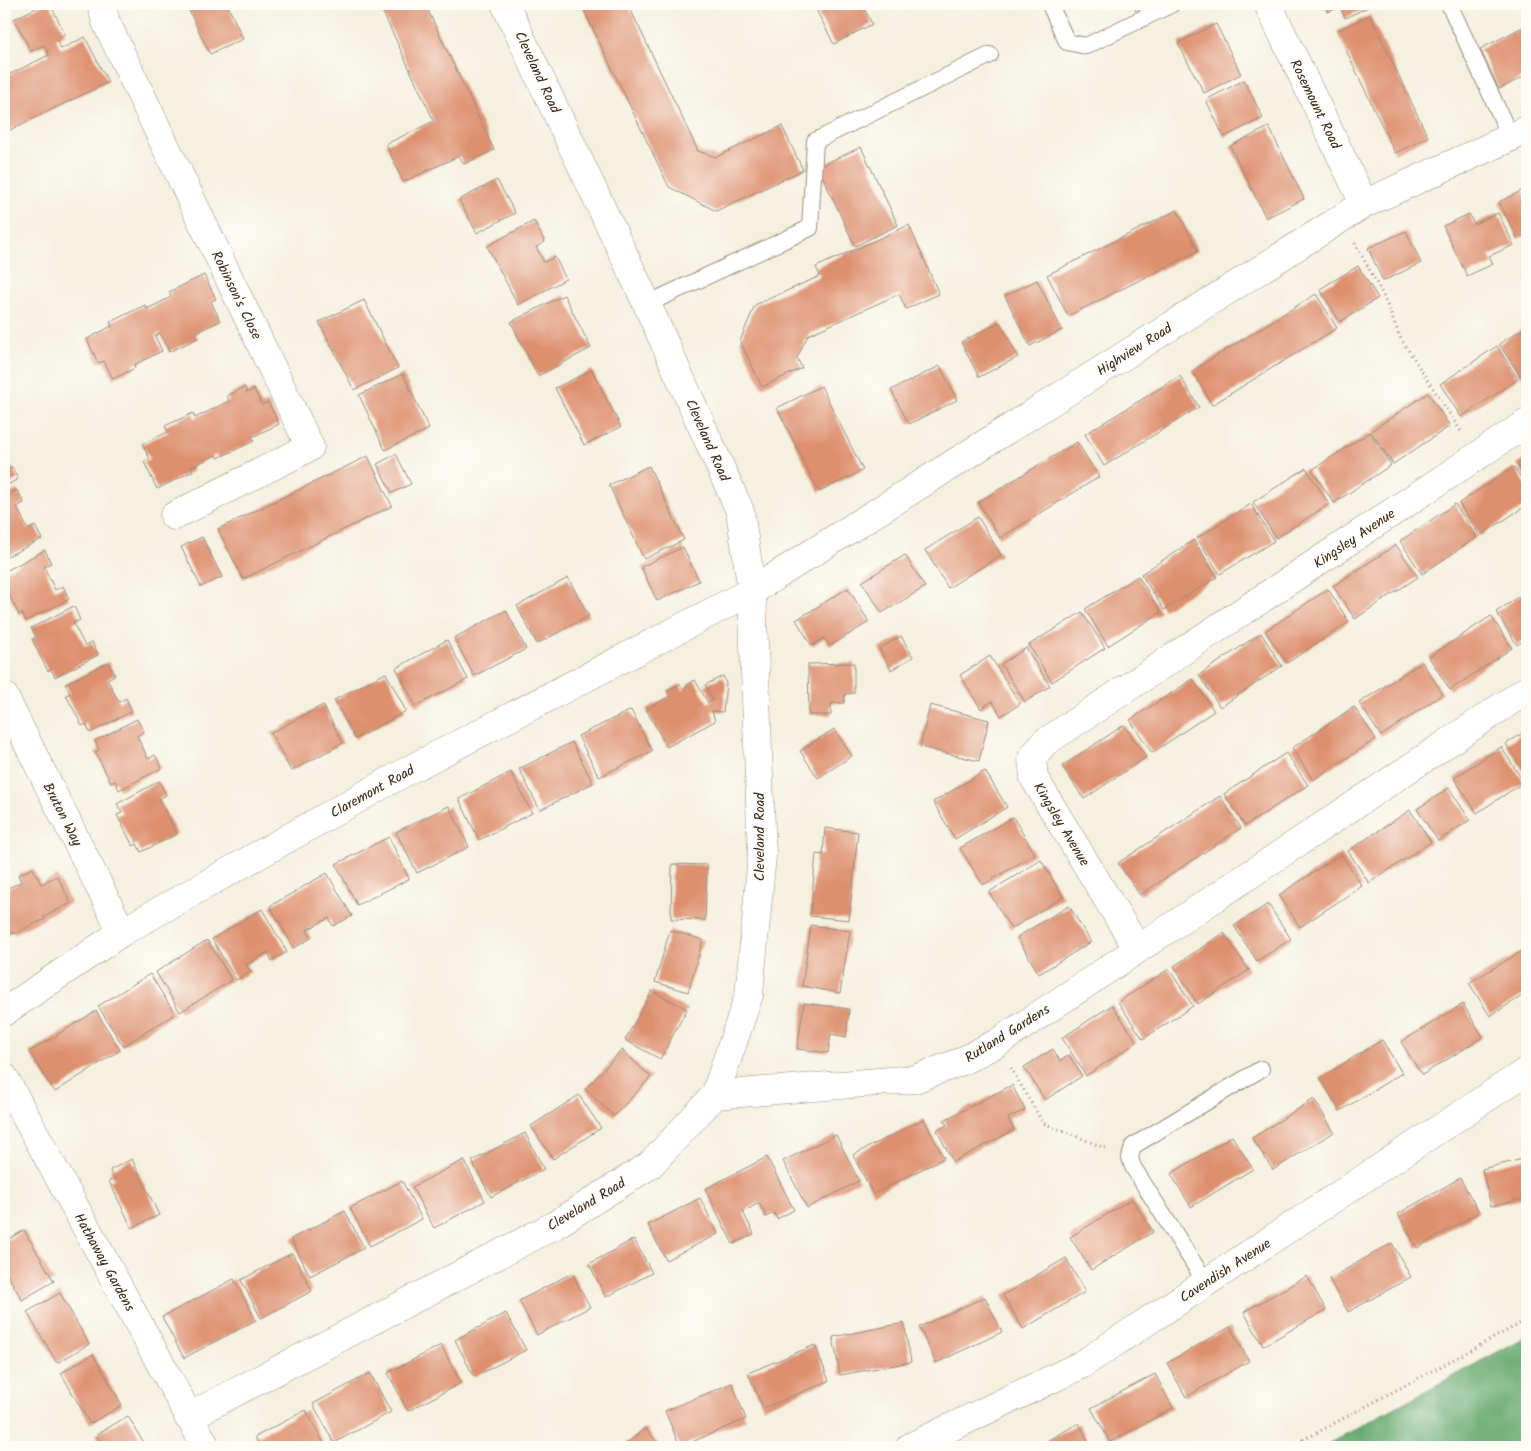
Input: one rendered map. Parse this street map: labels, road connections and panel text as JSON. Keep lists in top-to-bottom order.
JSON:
{
  "streets": {
    "street": [
      "Cleveland Road",
      "Rosemount Road",
      "Robinson's Close",
      "Highview Road",
      "Kingsley Avenue",
      "Claremont Road",
      "Bruton Way",
      "Rutland Gardens",
      "Hathaway Gardens",
      "Cavendish Avenue"
    ]
  },
  "crossings": [
    ["Cleveland Road", "Highview Road"],
    ["Cleveland Road", "Claremont Road"],
    ["Cleveland Road", "Rutland Gardens"],
    ["Cleveland Road", "Hathaway Gardens"],
    ["Rosemount Road", "Highview Road"],
    ["Highview Road", "Claremont Road"],
    ["Kingsley Avenue", "Rutland Gardens"],
    ["Claremont Road", "Bruton Way"]
  ]
}
